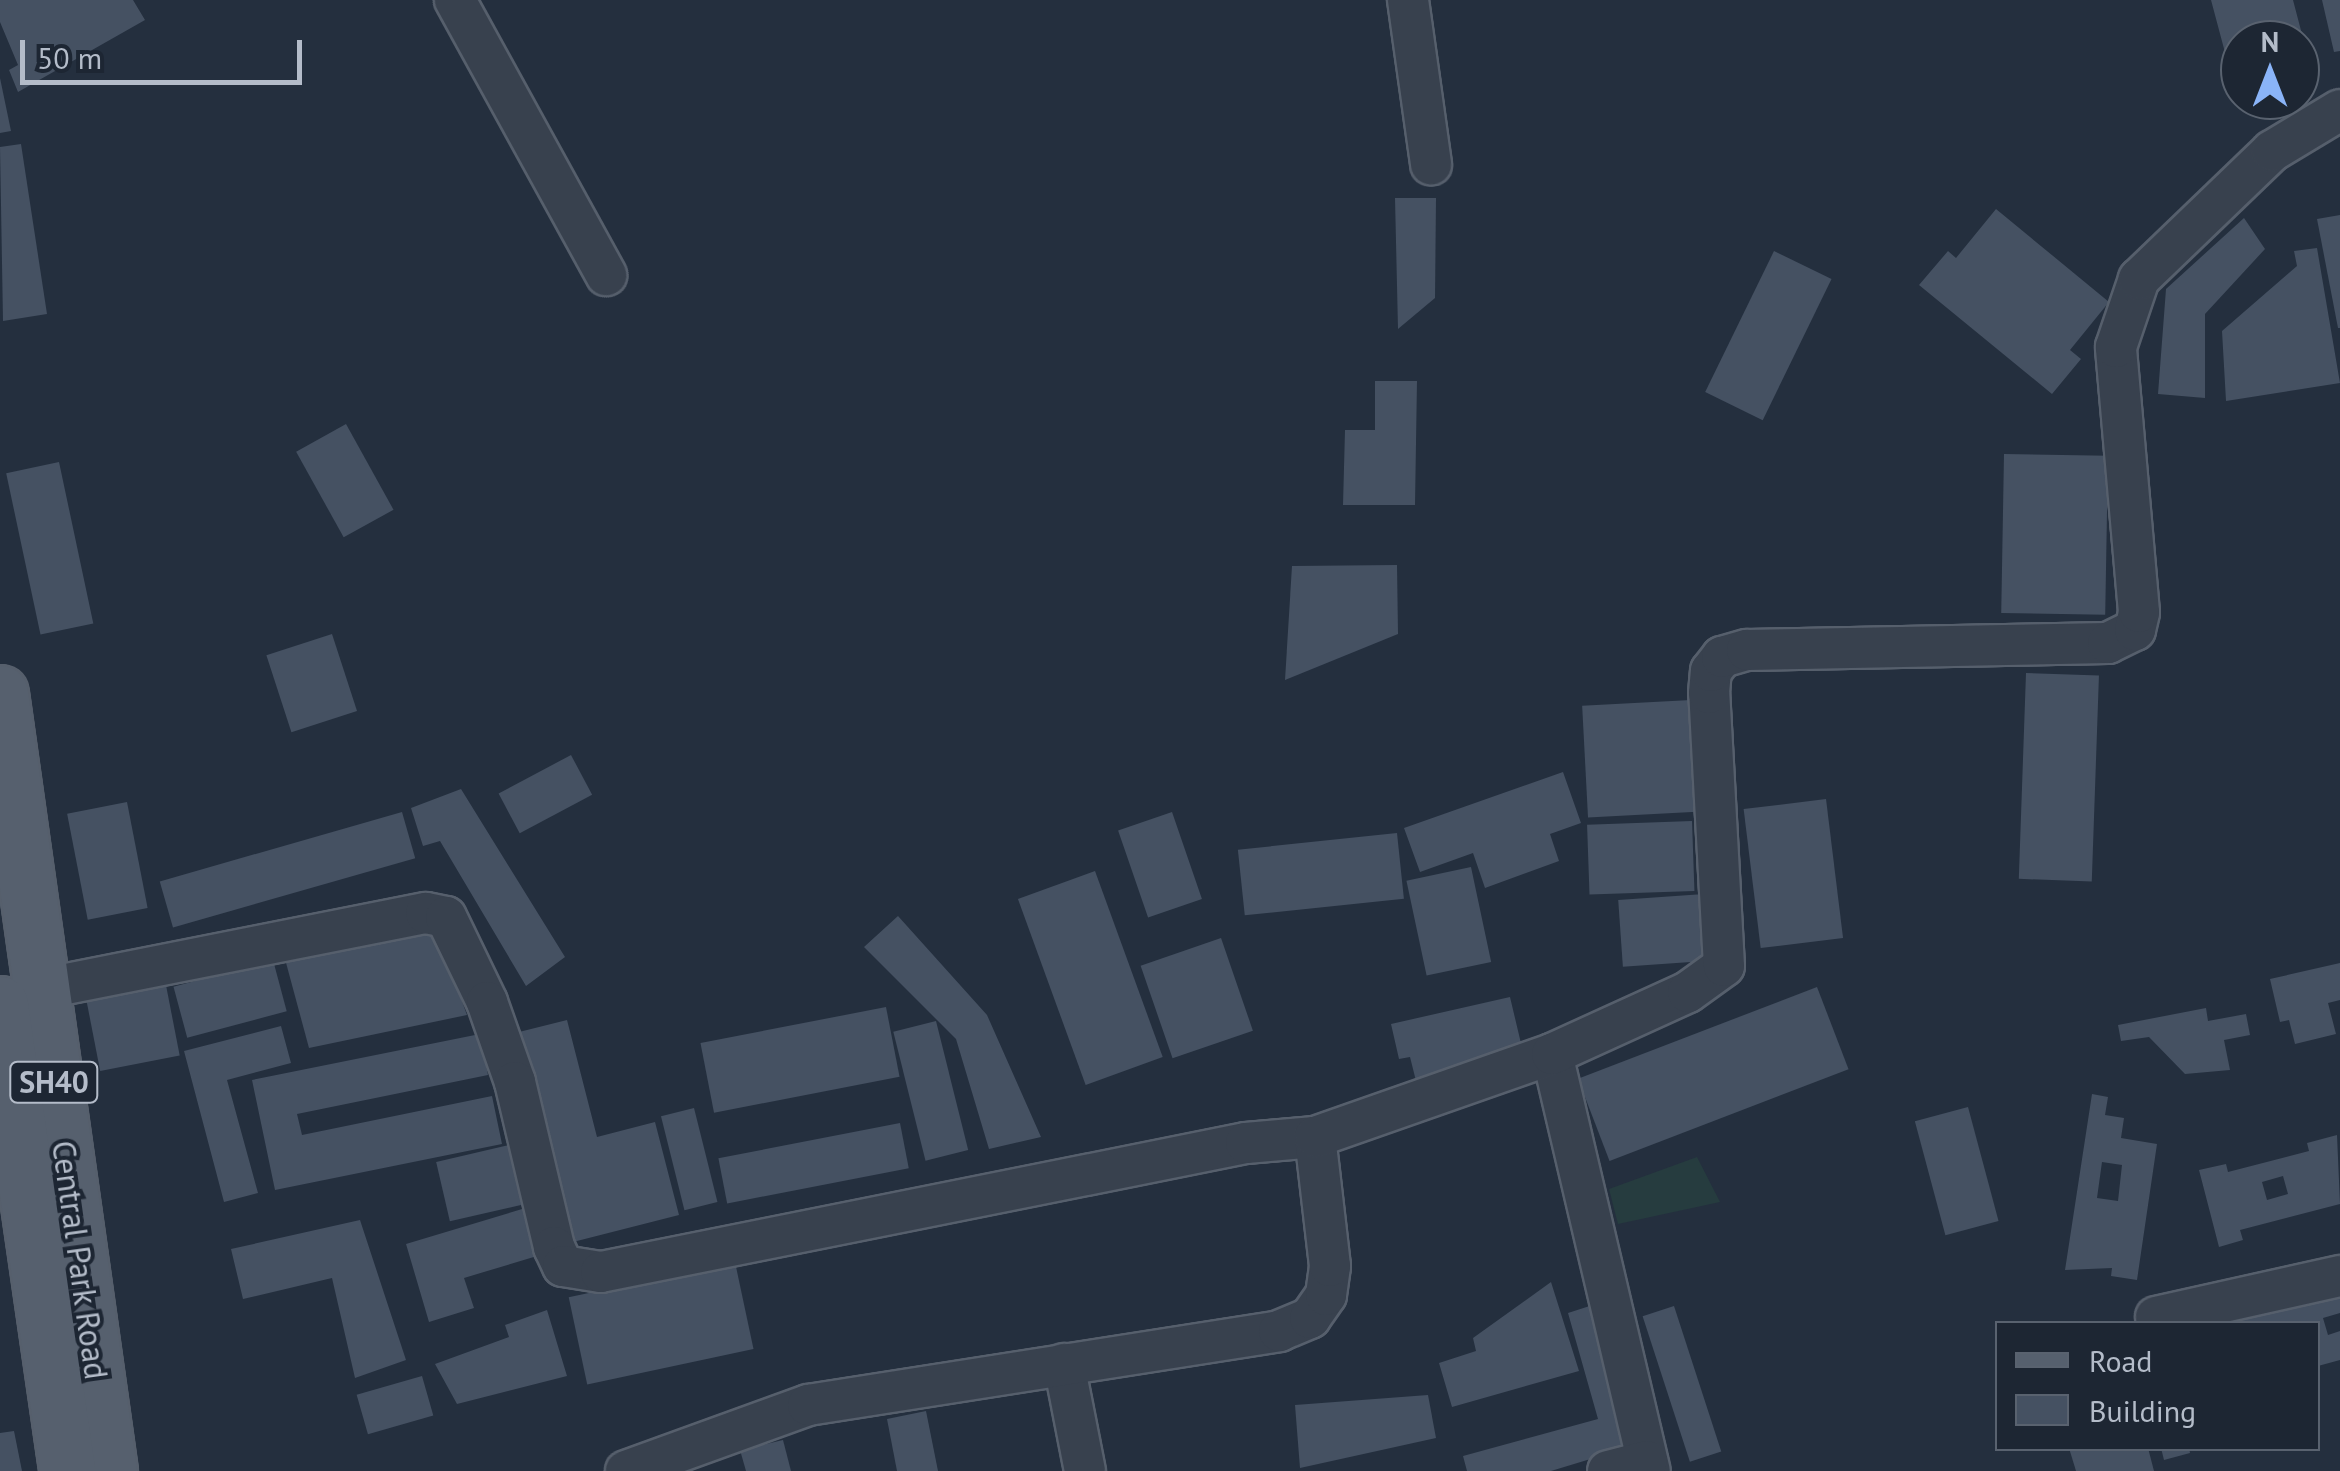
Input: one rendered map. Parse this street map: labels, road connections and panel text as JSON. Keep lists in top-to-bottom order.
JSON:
{
  "streets": {
    "main road": ["SH40"]
  },
  "legend": ["Road", "Building"],
  "scale_bar": "50 m",
  "north": "top"
}
